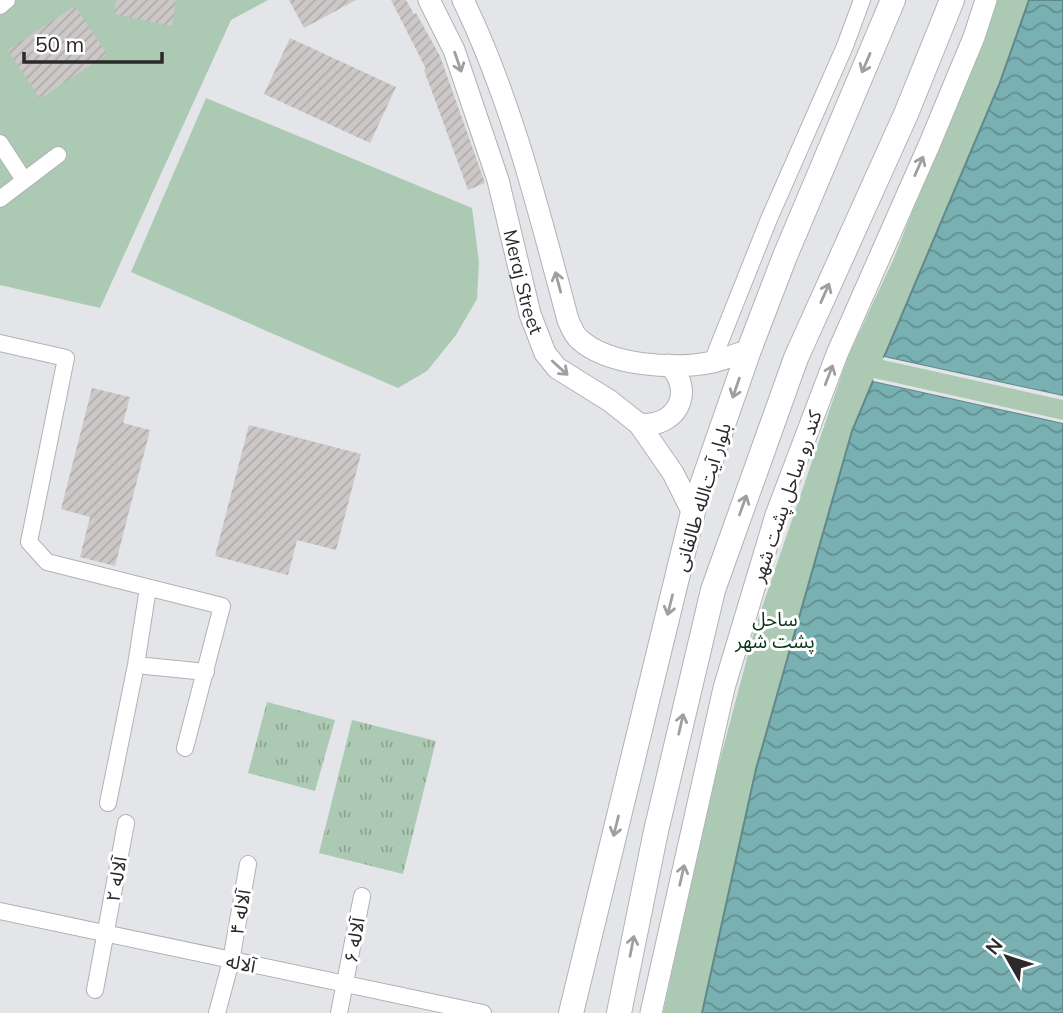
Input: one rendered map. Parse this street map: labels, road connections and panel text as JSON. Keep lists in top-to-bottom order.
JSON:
{
  "streets": {
    "main road": ["بلوار آیت‌الله طالقانی"],
    "street": [
      "Meraj Street",
      "کند رو ساحل پشت شهر",
      "آلاله ۲",
      "آلاله ۴",
      "آلاله ۶",
      "آلاله"
    ]
  },
  "crossings": [
    ["Meraj Street", "بلوار آیت‌الله طالقانی"],
    ["آلاله ۲", "آلاله"],
    ["آلاله ۴", "آلاله"],
    ["آلاله ۶", "آلاله"]
  ],
  "parks": ["ساحل پشت شهر"],
  "scale_bar": "50 m",
  "north": "top left"
}
